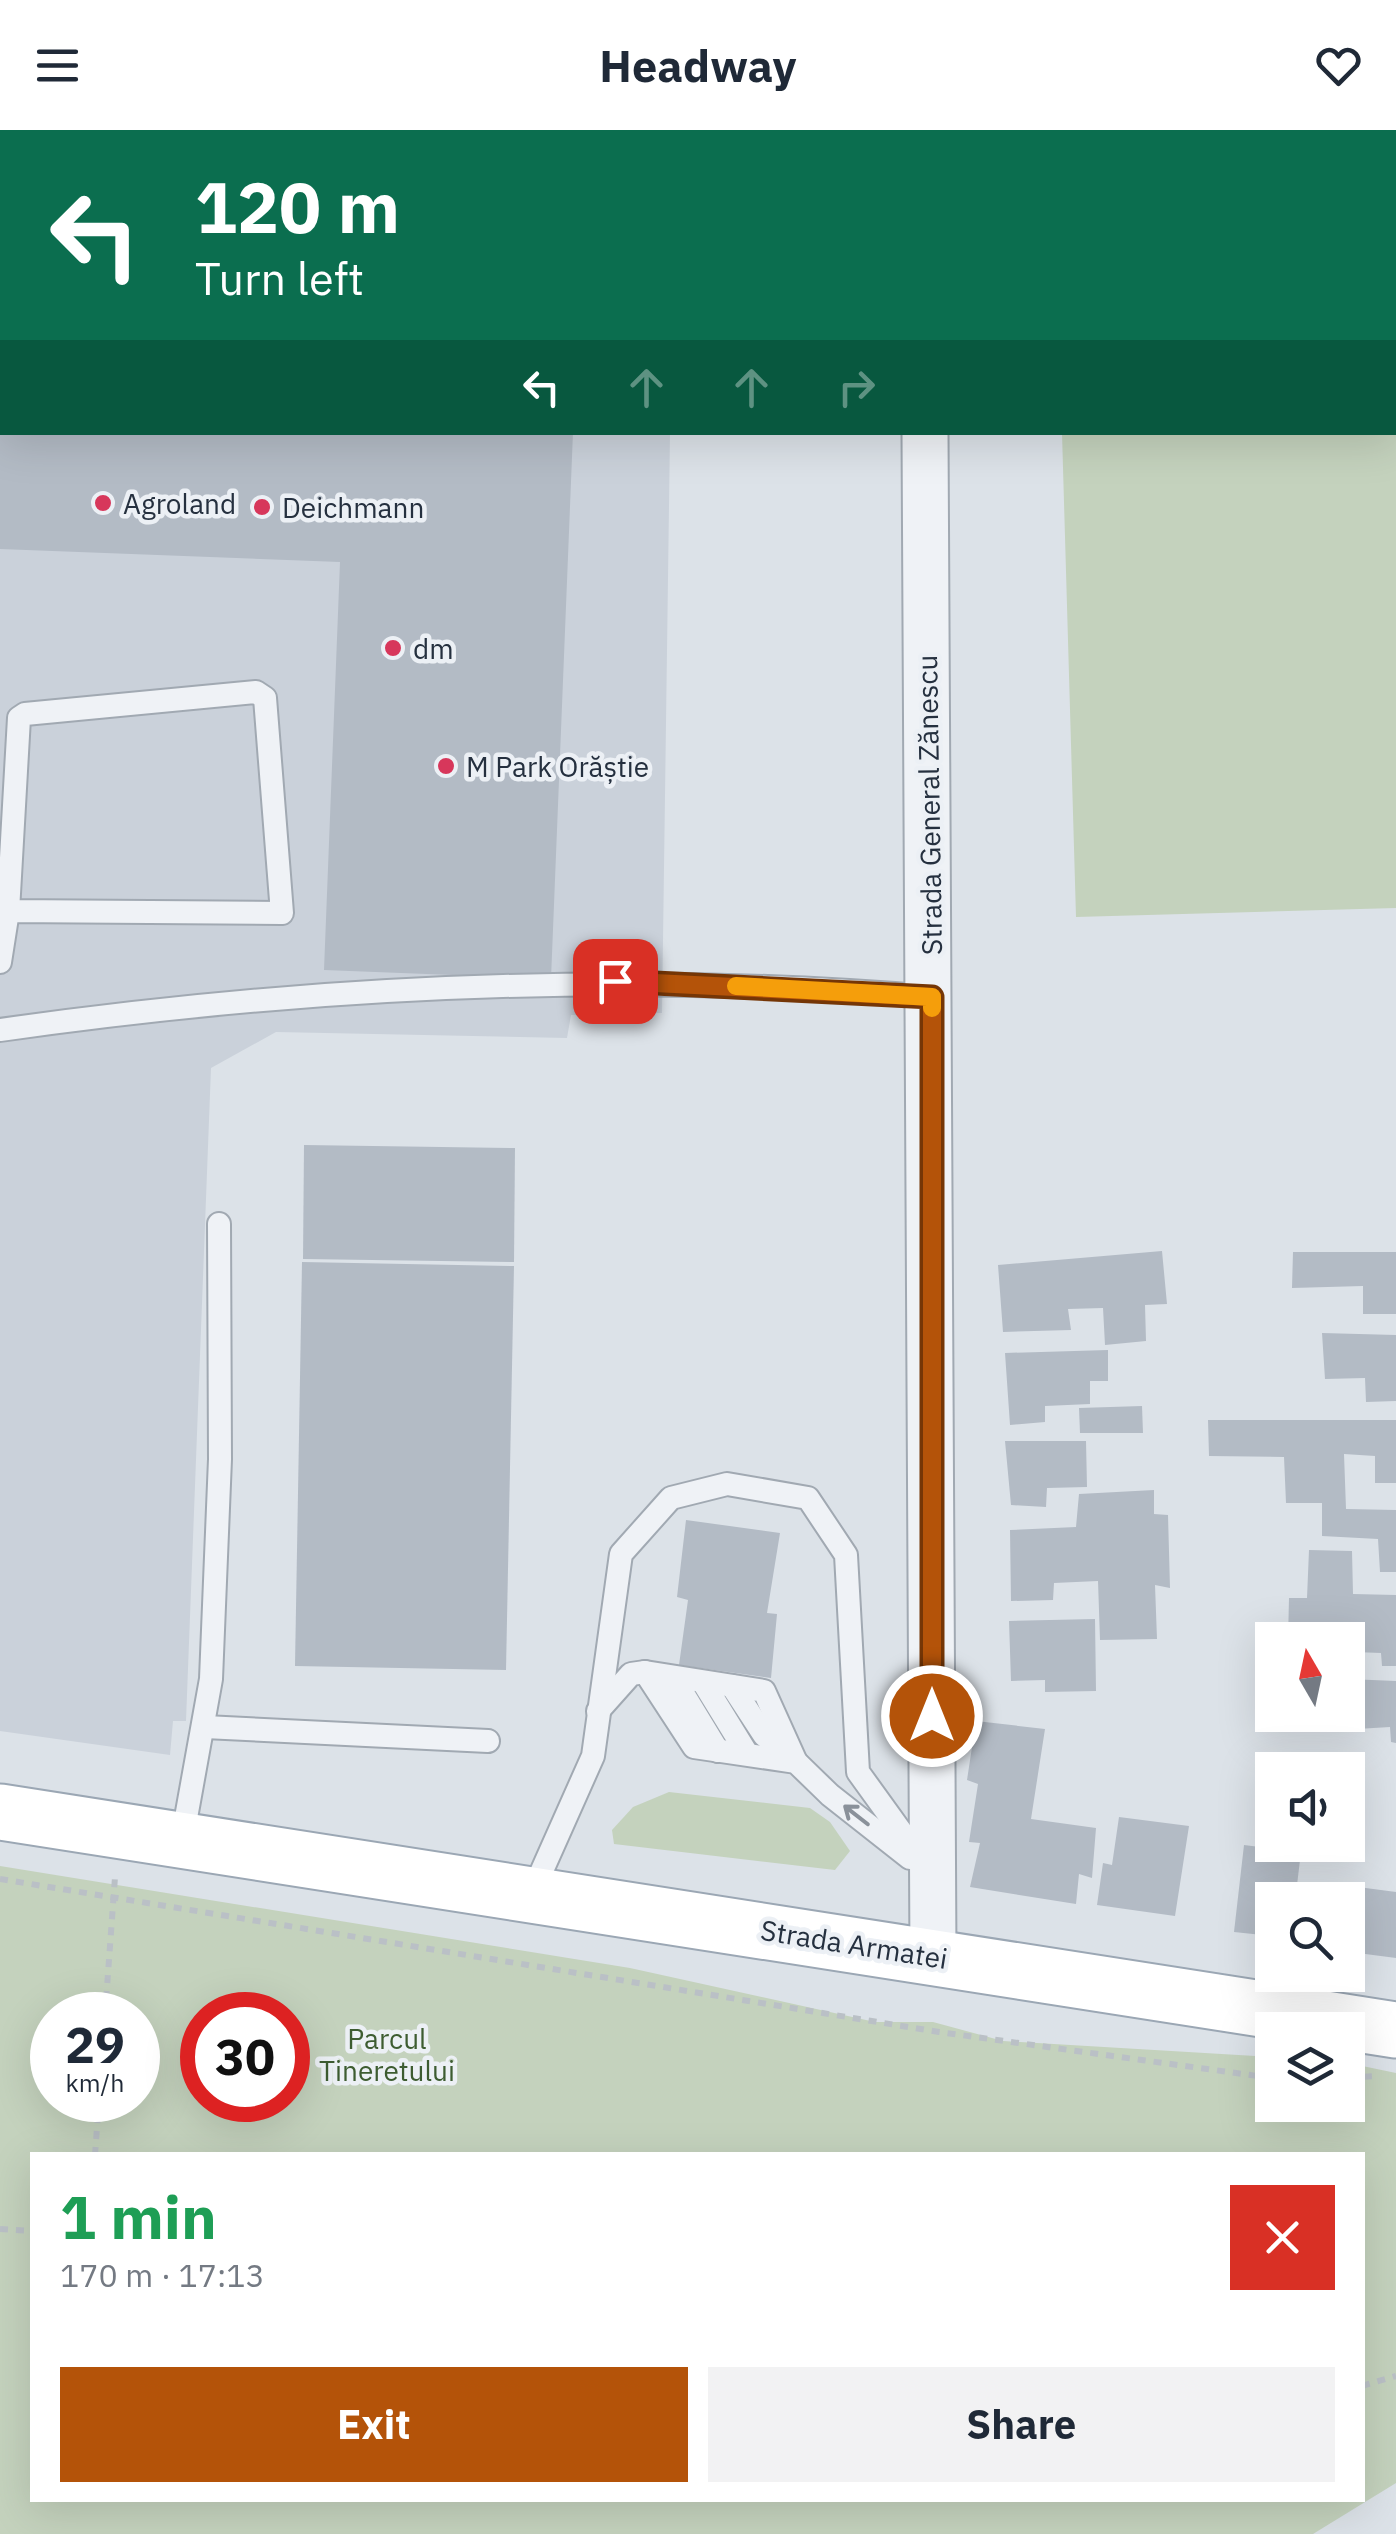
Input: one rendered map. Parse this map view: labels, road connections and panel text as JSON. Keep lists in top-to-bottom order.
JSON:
{
  "streets": {
    "main road": ["Strada Armatei"],
    "street": ["Strada General Zănescu"]
  },
  "crossings": [
    ["Strada General Zănescu", "Strada Armatei"]
  ],
  "parks": ["Parcul Tineretului"],
  "places": [
    "Agroland",
    "Deichmann",
    "dm",
    "M Park Orăștie"
  ],
  "north": "top",
  "page": {
    "header": "Headway",
    "turn": ["120 m", "Turn left"],
    "speed": "29 km/h",
    "limit": "30",
    "heading": ["1 min", "170 m · 17:13"],
    "buttons": ["Exit", "Share"]
  }
}
